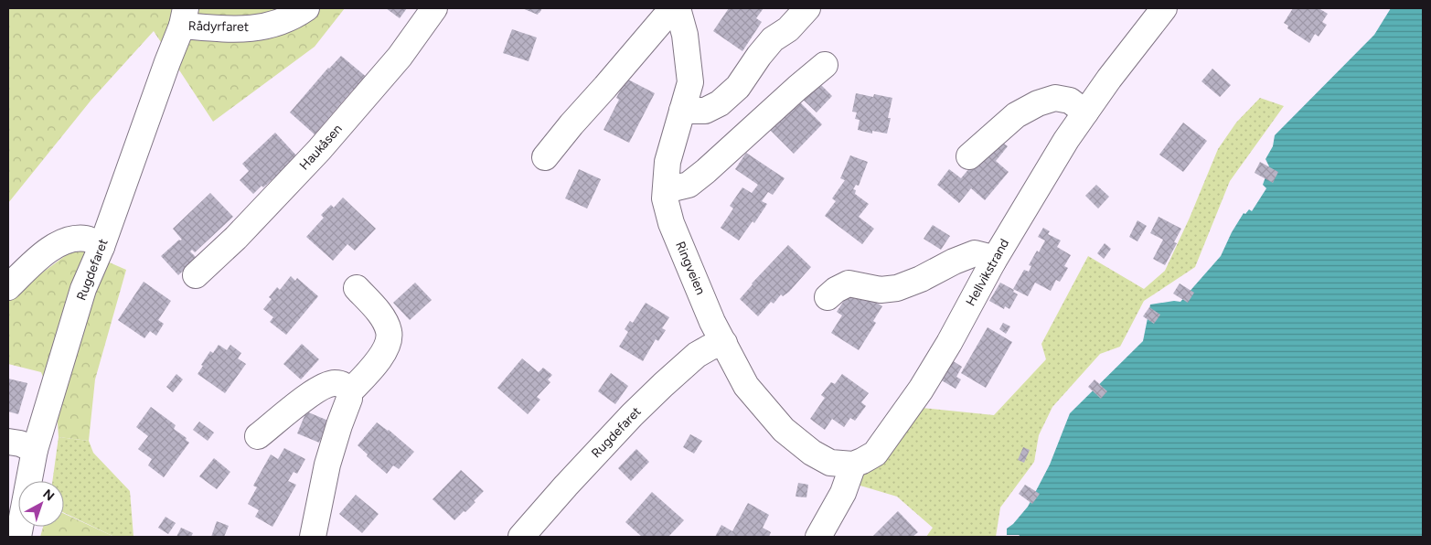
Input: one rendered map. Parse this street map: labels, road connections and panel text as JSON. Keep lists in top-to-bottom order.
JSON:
{
  "streets": {
    "street": [
      "Rådyrfaret",
      "Haukåsen",
      "Ringveien",
      "Rugdefaret",
      "Hellvikstrand"
    ]
  },
  "crossings": [
    ["Rådyrfaret", "Rugdefaret"],
    ["Ringveien", "Rugdefaret"],
    ["Ringveien", "Hellvikstrand"]
  ],
  "north": "top right"
}
